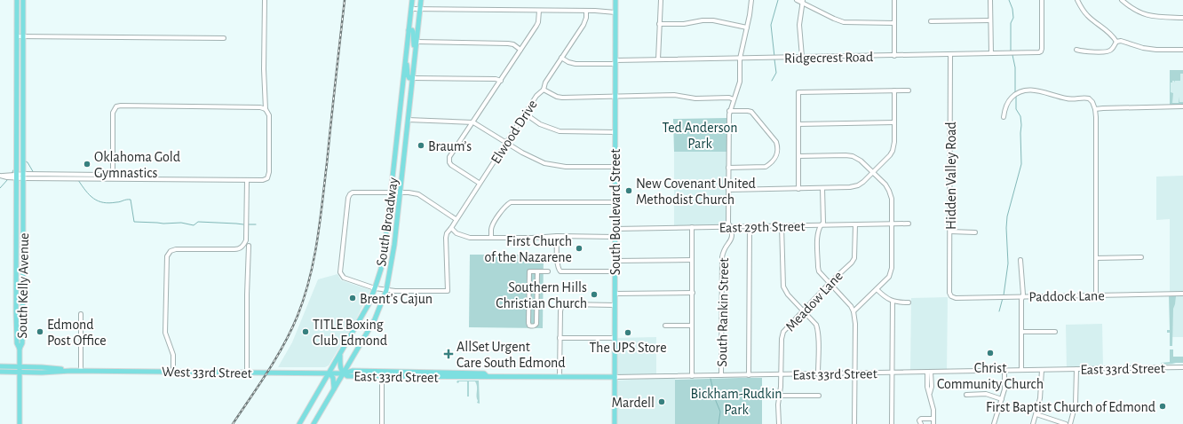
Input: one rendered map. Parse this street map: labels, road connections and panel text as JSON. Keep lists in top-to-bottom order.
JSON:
{
  "streets": {
    "main road": [
      "South Boulevard Street",
      "South Broadway",
      "South Kelly Avenue",
      "East 33rd Street",
      "West 33rd Street"
    ],
    "street": [
      "Ridgecrest Road",
      "Elwood Drive",
      "Hidden Valley Road",
      "East 29th Street",
      "Paddock Lane",
      "Meadow Lane",
      "South Rankin Street"
    ]
  },
  "crossings": [
    ["Ridgecrest Road", "Hidden Valley Road"],
    ["Ridgecrest Road", "South Boulevard Street"],
    ["Ridgecrest Road", "South Rankin Street"],
    ["Elwood Drive", "South Boulevard Street"],
    ["Elwood Drive", "South Broadway"],
    ["Elwood Drive", "South Rankin Street"],
    ["Hidden Valley Road", "Paddock Lane"],
    ["South Boulevard Street", "East 29th Street"],
    ["South Boulevard Street", "East 33rd Street"],
    ["South Broadway", "East 33rd Street"],
    ["South Broadway", "West 33rd Street"],
    ["East 29th Street", "Meadow Lane"],
    ["East 29th Street", "South Rankin Street"],
    ["Meadow Lane", "East 33rd Street"],
    ["South Rankin Street", "East 33rd Street"],
    ["East 33rd Street", "West 33rd Street"]
  ],
  "parks": ["Ted Anderson Park", "Bickham-Rudkin Park"],
  "places": {
    "other": [
      "Braum’s",
      "Oklahoma Gold Gymnastics",
      "New Covenant United Methodist Church",
      "First Church of the Nazarene",
      "Southern Hills Christian Church",
      "Brent's Cajun",
      "Edmond Post Office",
      "TITLE Boxing Club Edmond",
      "The UPS Store",
      "Christ Community Church",
      "Mardell",
      "First Baptist Church of Edmond"
    ],
    "health": ["AllSet Urgent Care South Edmond"]
  }
}
